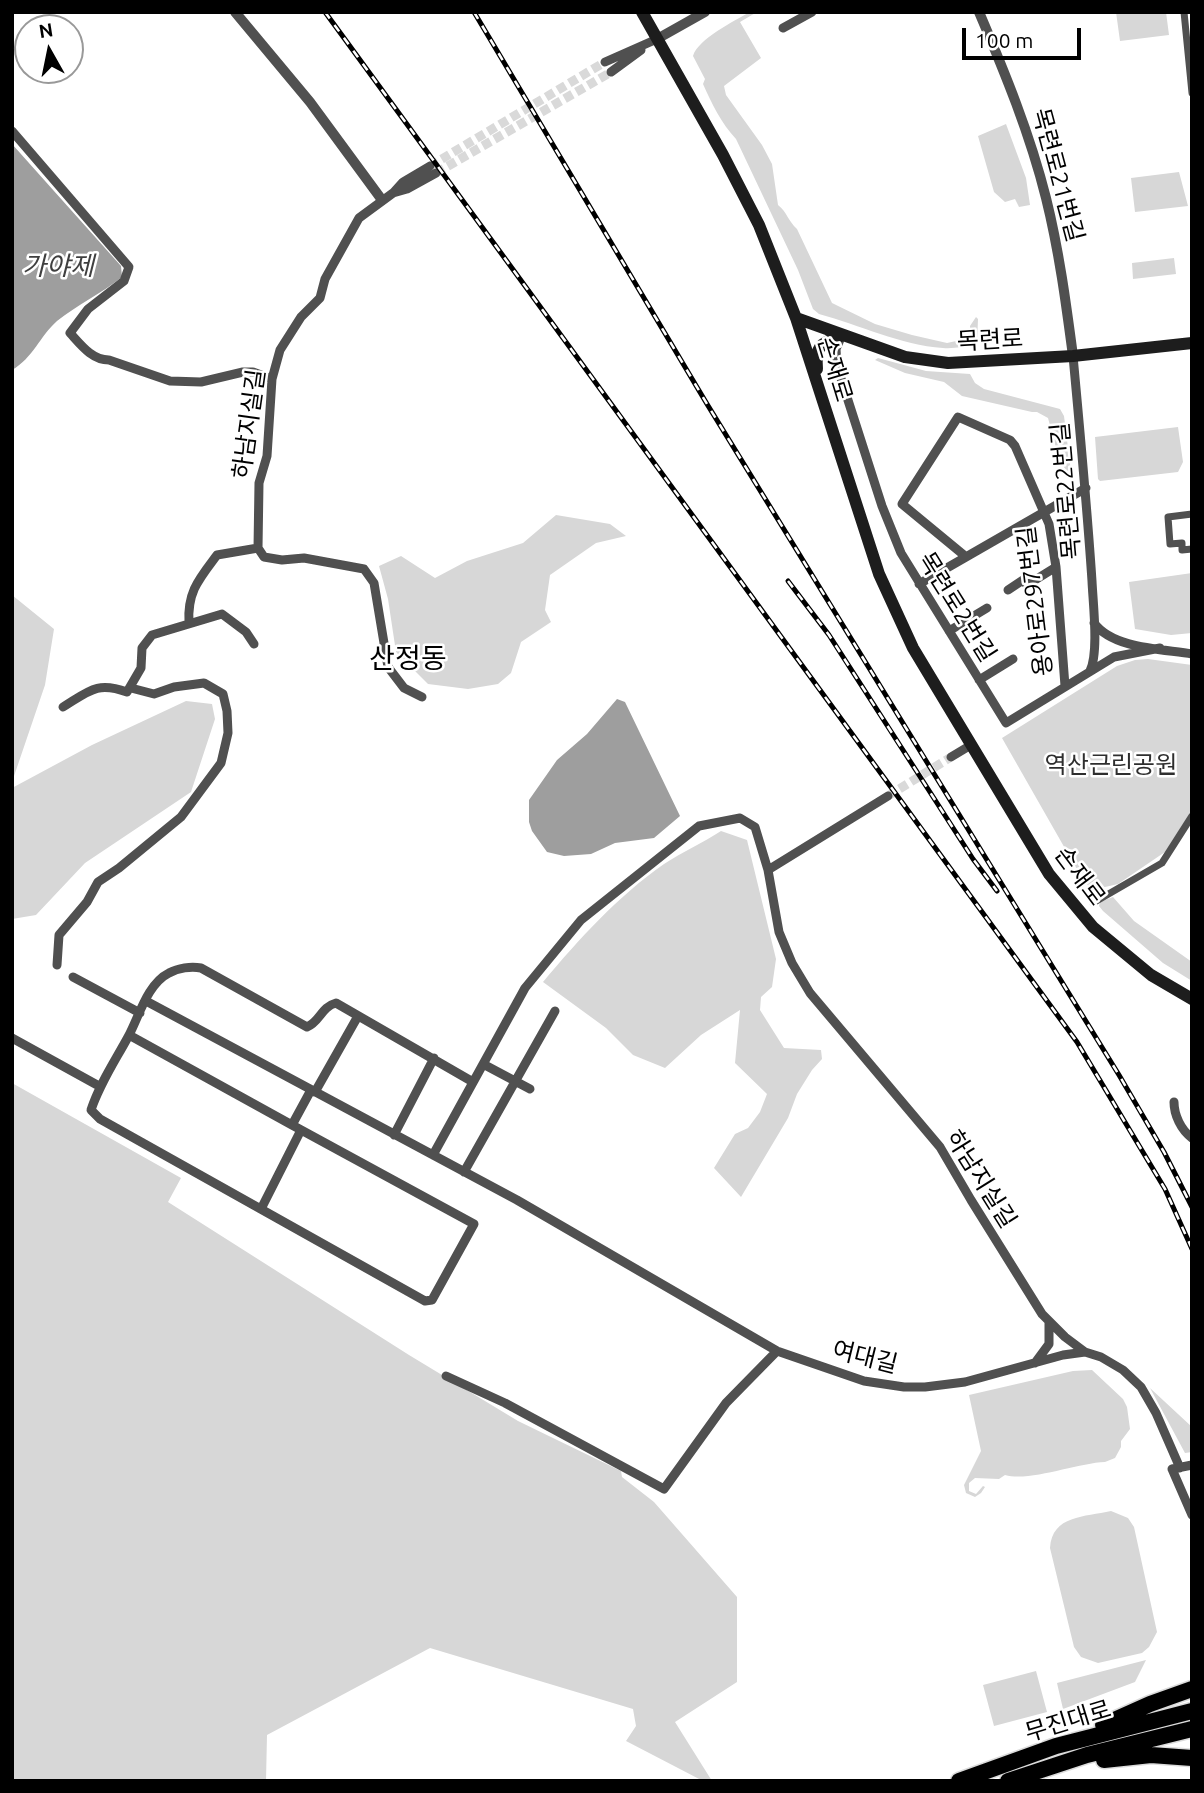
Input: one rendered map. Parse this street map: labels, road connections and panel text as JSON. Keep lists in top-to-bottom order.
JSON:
{
  "streets": {
    "highway": ["무진대로"],
    "main road": ["목련로", "손재로"],
    "street": [
      "목련로21번길",
      "하남지실길",
      "목련로22번길",
      "용아로297번길",
      "목련로2번길",
      "여대길"
    ]
  },
  "crossings": [
    ["목련로21번길", "목련로"],
    ["목련로21번길", "목련로22번길"],
    ["목련로", "손재로"],
    ["목련로", "목련로22번길"],
    ["목련로", "목련로2번길"],
    ["하남지실길", "여대길"],
    ["목련로22번길", "용아로297번길"],
    ["용아로297번길", "목련로2번길"]
  ],
  "districts": ["산정동"],
  "water": ["가야제"],
  "parks": ["역산근린공원"],
  "scale_bar": "100 m",
  "north": "top"
}
